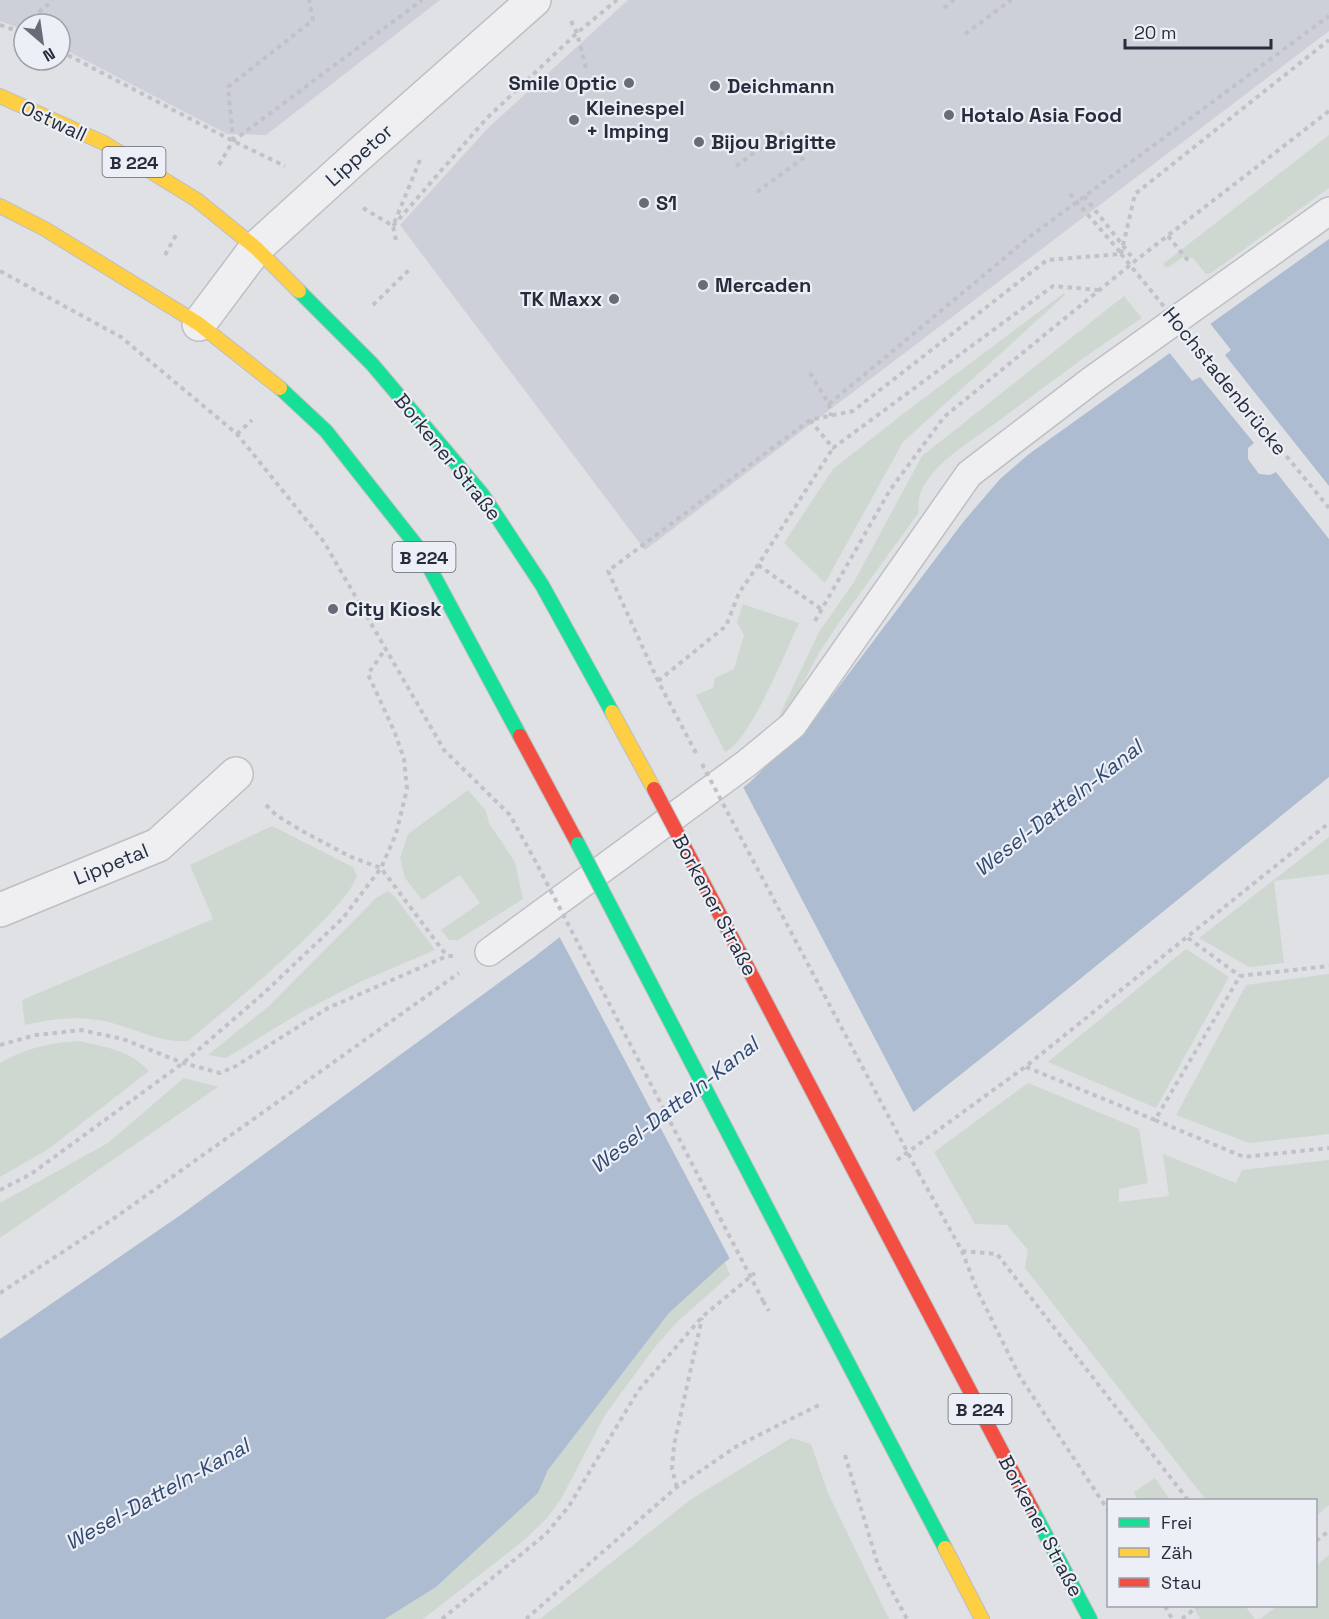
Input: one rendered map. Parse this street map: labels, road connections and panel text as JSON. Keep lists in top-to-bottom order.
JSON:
{
  "streets": {
    "main road": ["Ostwall", "B 224", "Borkener Straße"],
    "street": ["Lippetor", "Lippetal"],
    "path": ["Hochstadenbrücke"]
  },
  "crossings": [
    ["Ostwall", "Lippetor"],
    ["Ostwall", "Borkener Straße"],
    ["Lippetor", "B 224"],
    ["Lippetor", "Borkener Straße"]
  ],
  "water": ["Wesel-Datteln-Kanal"],
  "places": [
    "Smile Optic",
    "Deichmann",
    "Hotalo Asia Food",
    "Kleinespel + Imping",
    "Bijou Brigitte",
    "S1",
    "Mercaden",
    "TK Maxx",
    "City Kiosk"
  ],
  "legend": ["Frei", "Zäh", "Stau"],
  "scale_bar": "20 m",
  "north": "bottom right"
}
